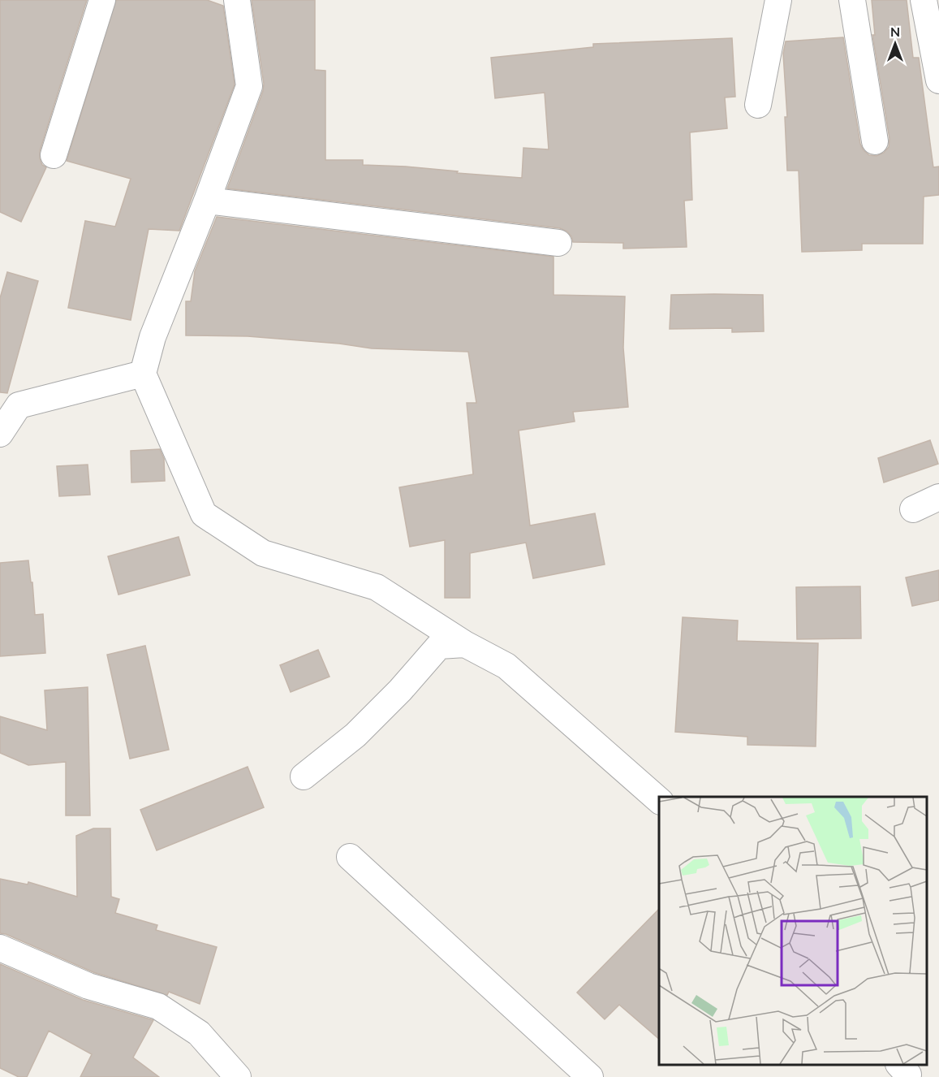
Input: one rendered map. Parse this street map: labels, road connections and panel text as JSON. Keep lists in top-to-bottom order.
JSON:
{
  "north": "top"
}
